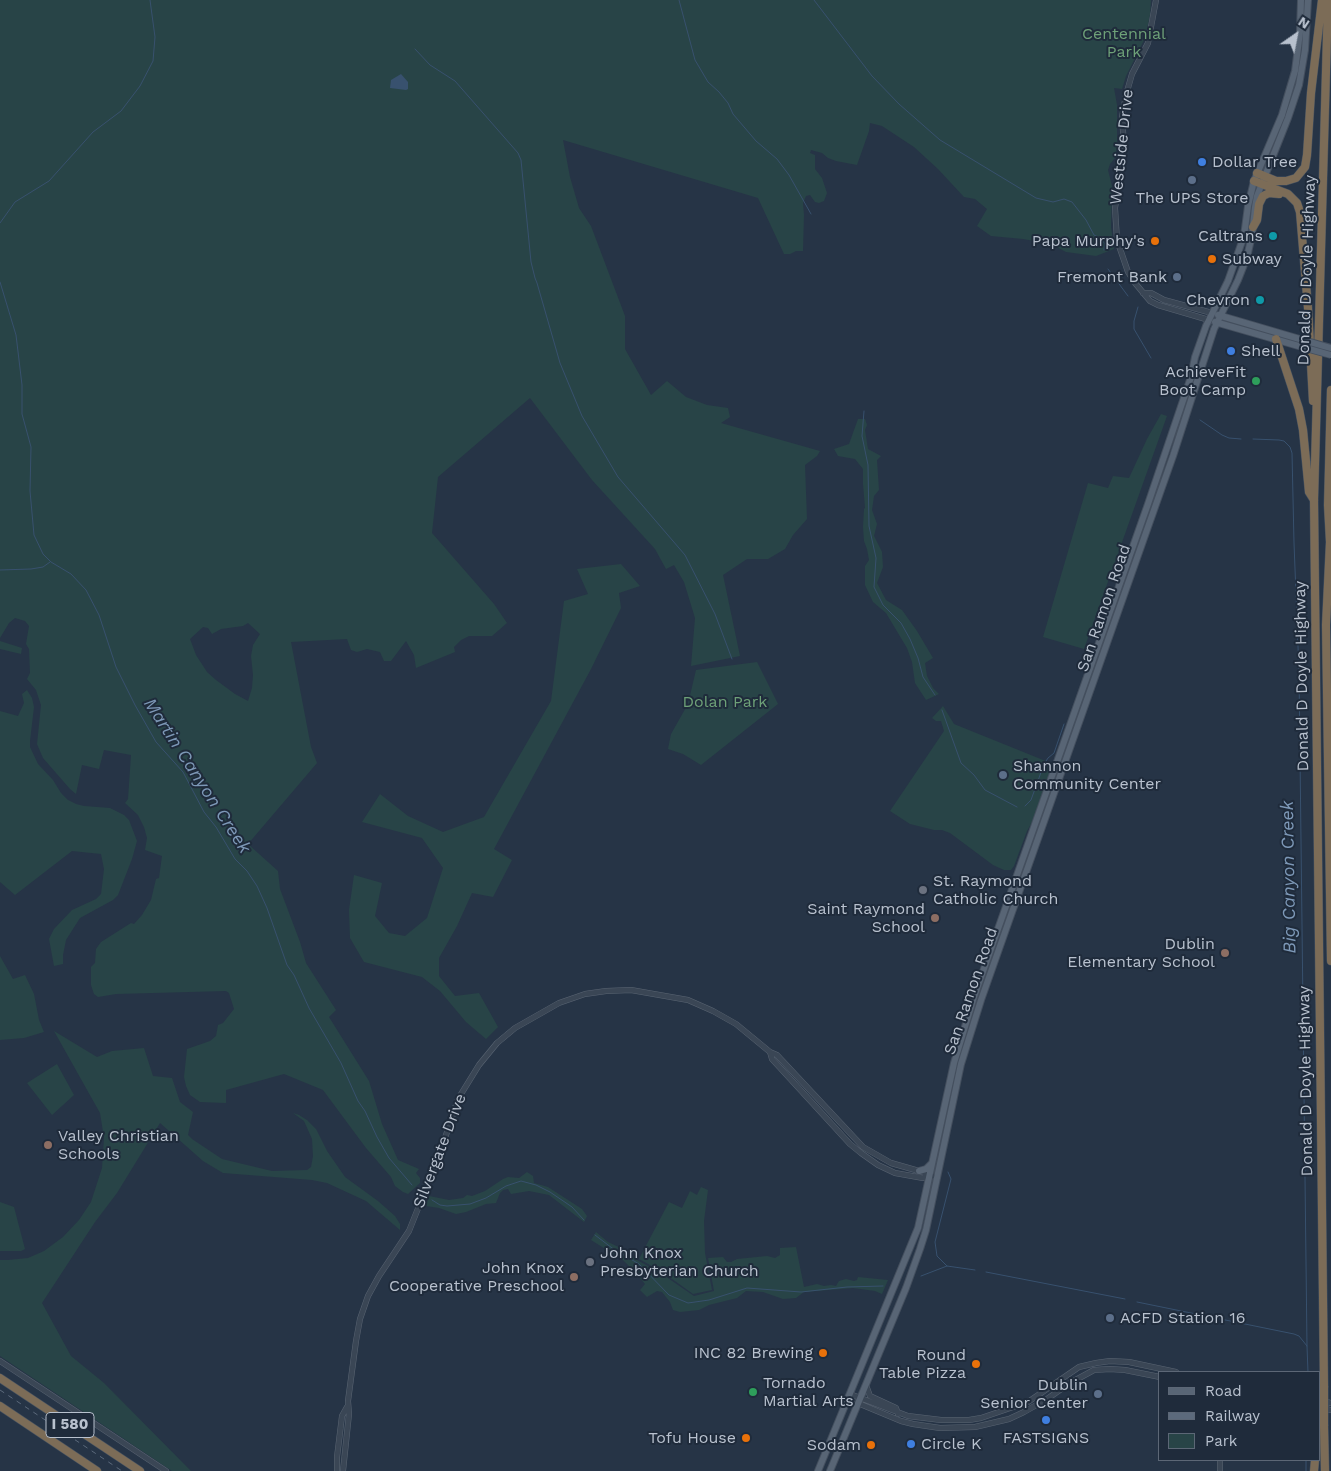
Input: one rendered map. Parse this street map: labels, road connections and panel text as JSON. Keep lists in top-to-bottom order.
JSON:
{
  "streets": {
    "highway": ["Donald D Doyle Highway", "I 580"],
    "main road": ["San Ramon Road"],
    "street": ["Westside Drive", "Silvergate Drive"]
  },
  "crossings": [
    ["Westside Drive", "San Ramon Road"],
    ["San Ramon Road", "Silvergate Drive"]
  ],
  "water": ["Martin Canyon Creek", "Big Canyon Creek"],
  "parks": ["Centennial Park", "Dolan Park"],
  "places": [
    "Dollar Tree",
    "The UPS Store",
    "Caltrans",
    "Papa Murphy's",
    "Subway",
    "Fremont Bank",
    "Chevron",
    "Shell",
    "AchieveFit Boot Camp",
    "Shannon Community Center",
    "St. Raymond Catholic Church",
    "Saint Raymond School",
    "Dublin Elementary School",
    "Valley Christian Schools",
    "John Knox Presbyterian Church",
    "John Knox Cooperative Preschool",
    "ACFD Station 16",
    "INC 82 Brewing",
    "Round Table Pizza",
    "Tornado Martial Arts",
    "Dublin Senior Center",
    "FASTSIGNS",
    "Tofu House",
    "Circle K",
    "Sodam"
  ],
  "legend": ["Road", "Railway", "Park"],
  "north": "top right"
}
